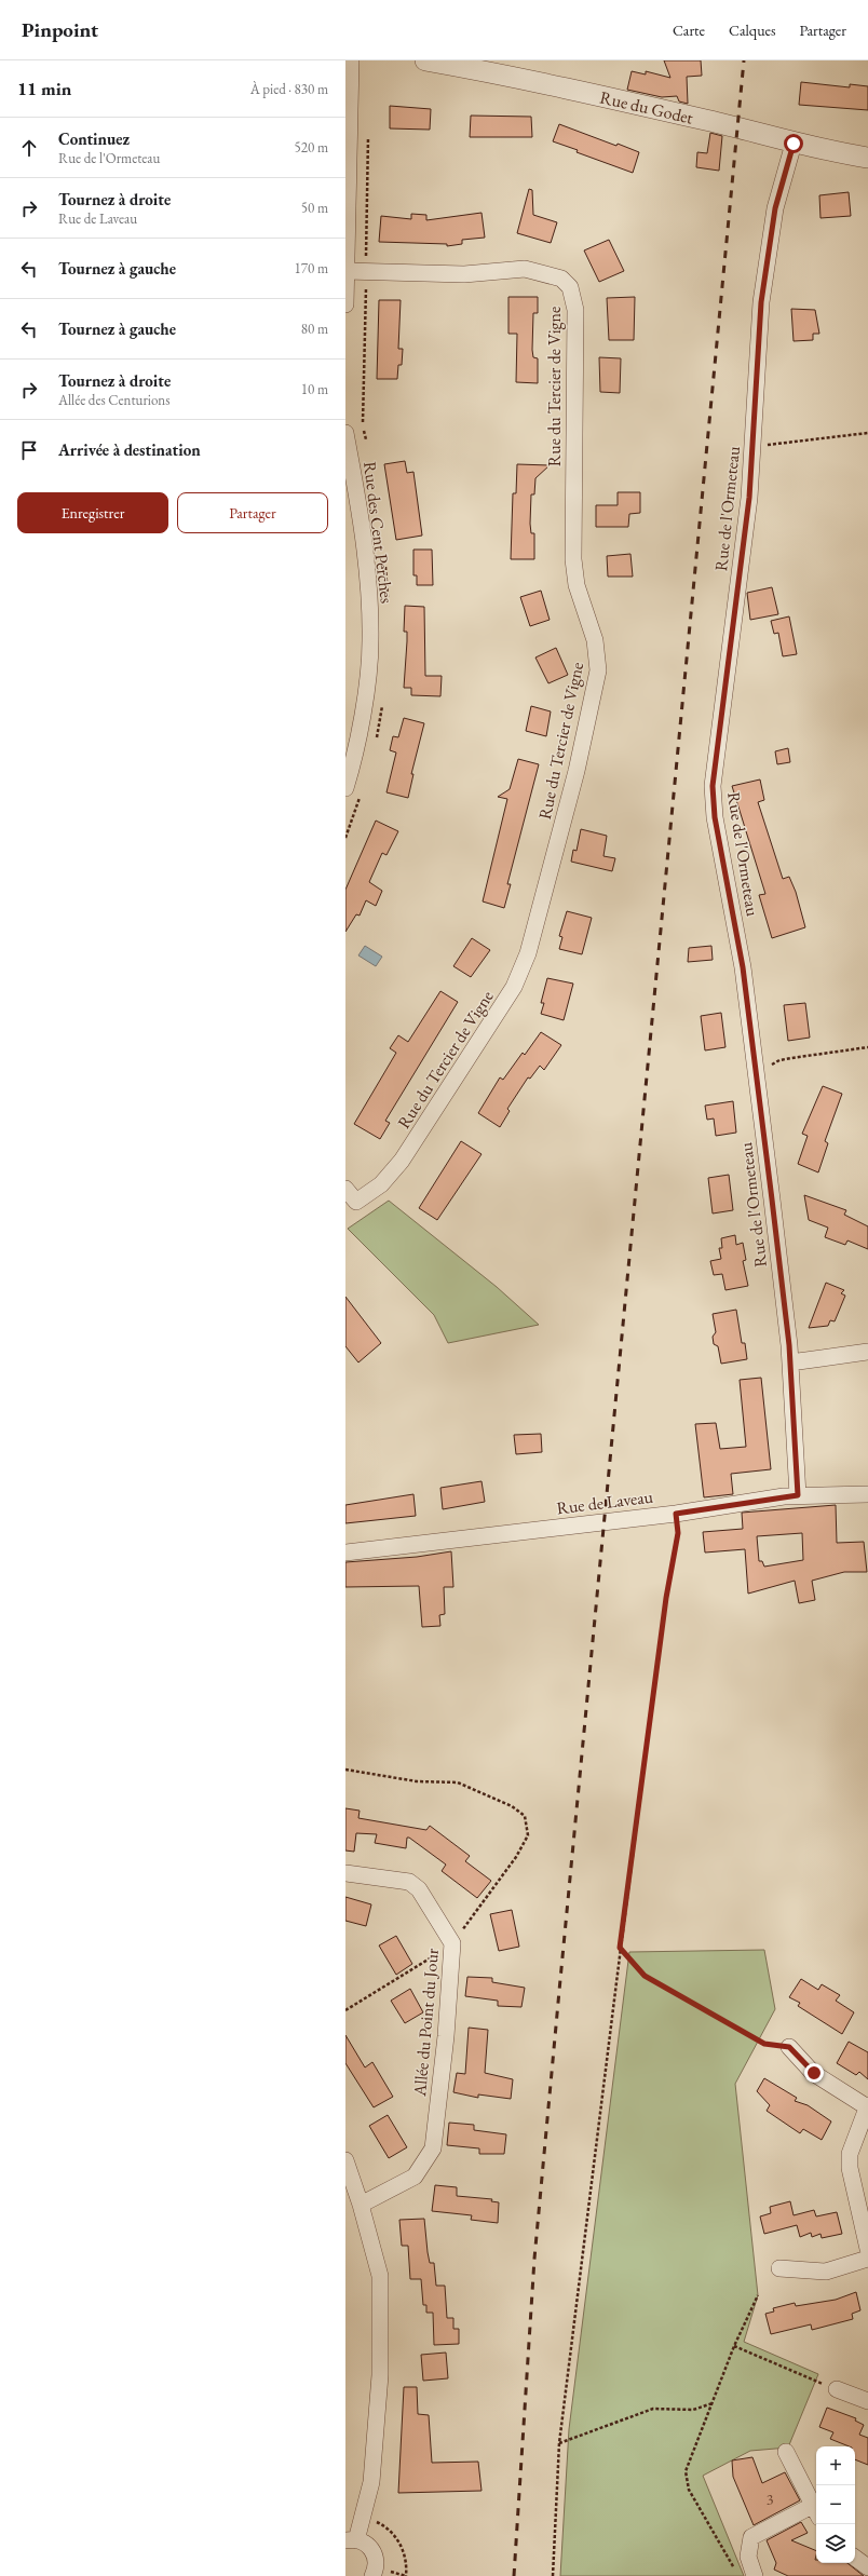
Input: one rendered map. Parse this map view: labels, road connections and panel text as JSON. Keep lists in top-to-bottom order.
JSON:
{
  "streets": {
    "street": [
      "Rue du Godet",
      "Rue du Tercier de Vigne",
      "Rue de l'Ormeteau",
      "Rue des Cent Perches",
      "Rue de Laveau",
      "Allée du Point du Jour"
    ]
  },
  "crossings": [
    ["Rue du Godet", "Rue de l'Ormeteau"],
    ["Rue de l'Ormeteau", "Rue de Laveau"]
  ],
  "house_numbers": ["3"],
  "page": {
    "header": "Pinpoint",
    "nav": ["Carte", "Calques", "Partager"],
    "heading": ["11 min", "À pied · 830 m"],
    "list": [
      ["Continuez", "Rue de l'Ormeteau", "520 m"],
      ["Tournez à droite", "Rue de Laveau", "50 m"],
      ["Tournez à gauche", "170 m"],
      ["Tournez à gauche", "80 m"],
      ["Tournez à droite", "Allée des Centurions", "10 m"],
      "Arrivée à destination"
    ],
    "buttons": ["Enregistrer", "Partager"],
    "map_buttons": ["+", "−"]
  }
}
